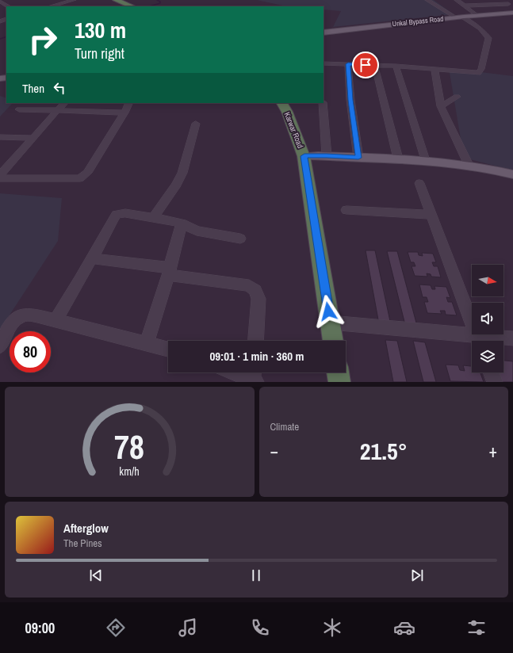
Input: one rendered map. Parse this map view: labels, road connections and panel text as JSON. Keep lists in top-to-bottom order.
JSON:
{
  "streets": {
    "highway": ["Karwar Road"],
    "main road": ["Unkal Bypass Road"]
  },
  "north": "right",
  "page": {
    "turn": ["130 m", "Turn right"],
    "then": "Then",
    "limit": "80",
    "trip": "09:01 · 1 min · 360 m",
    "tile": "Climate",
    "heat": ["−", "21.5°", "+"],
    "song": ["Afterglow", "The Pines"],
    "tabs": "09:00",
    "gauge": ["78", "km/h"]
  }
}
